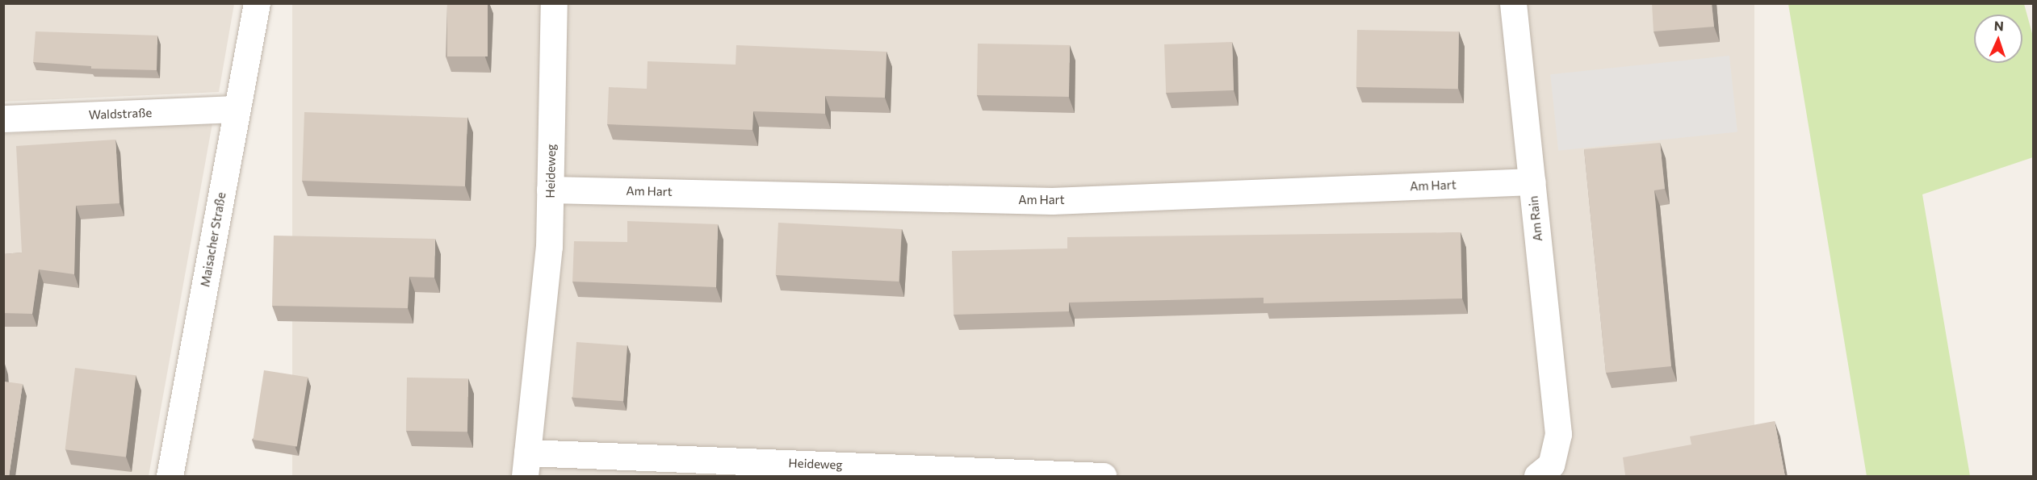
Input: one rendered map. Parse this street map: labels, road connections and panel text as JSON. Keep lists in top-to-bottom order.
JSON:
{
  "streets": {
    "street": [
      "Waldstraße",
      "Heideweg",
      "Am Hart",
      "Am Rain",
      "Maisacher Straße"
    ]
  },
  "crossings": [
    ["Waldstraße", "Maisacher Straße"],
    ["Heideweg", "Am Hart"],
    ["Am Hart", "Am Rain"]
  ],
  "north": "top"
}
